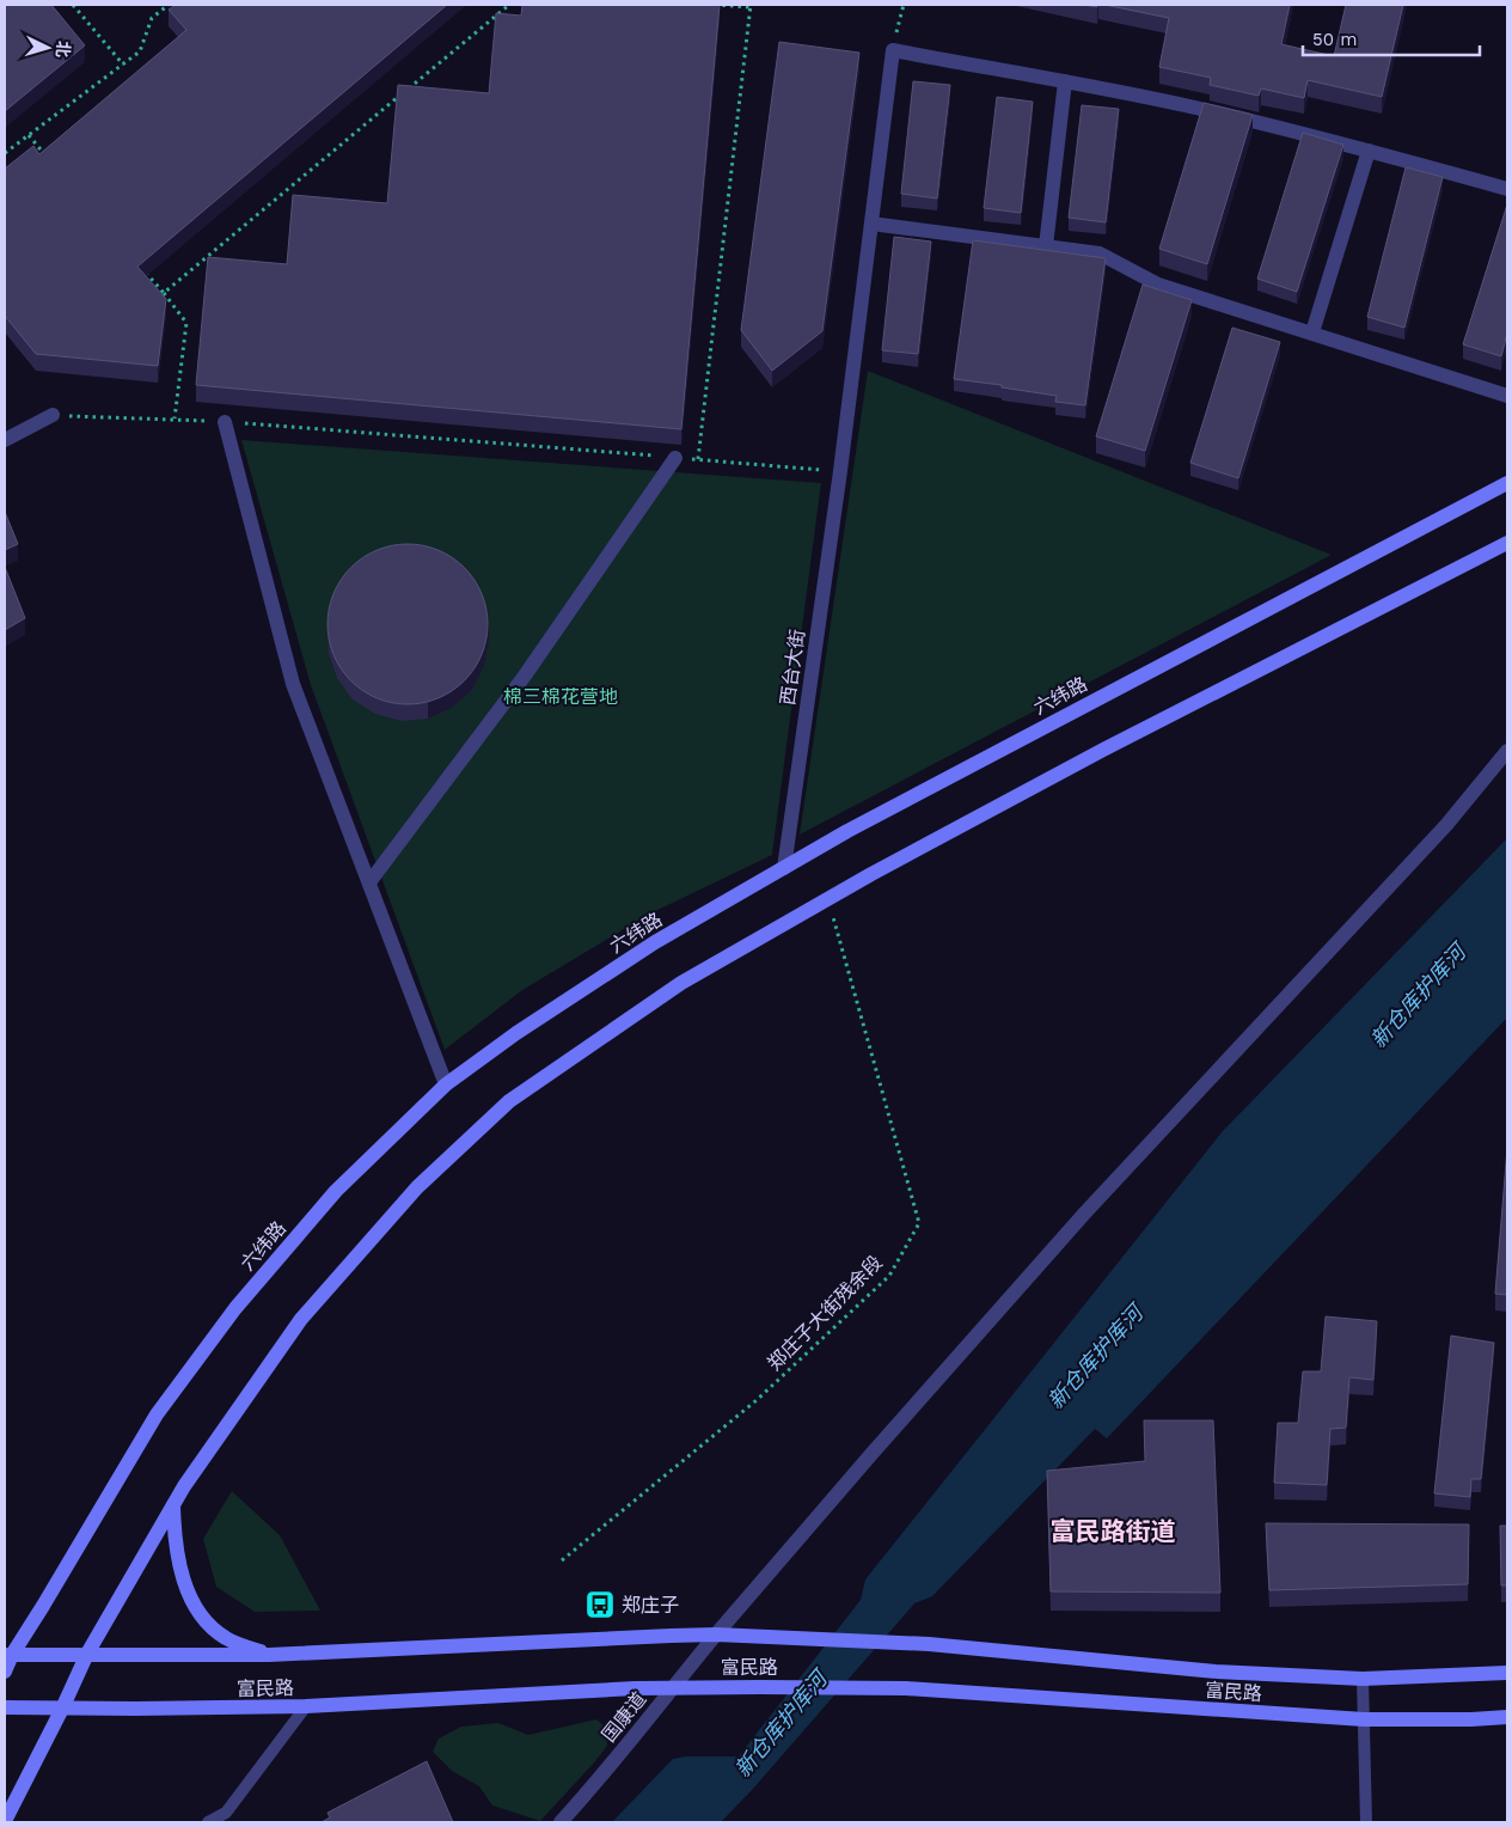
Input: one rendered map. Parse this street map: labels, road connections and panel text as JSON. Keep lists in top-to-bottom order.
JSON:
{
  "streets": {
    "main road": ["六纬路", "富民路"],
    "street": ["西台大街", "国康道"],
    "path": ["郑庄子大街残余段"]
  },
  "crossings": [
    ["西台大街", "六纬路"],
    ["六纬路", "富民路"],
    ["富民路", "国康道"]
  ],
  "districts": ["富民路街道"],
  "water": ["新仓库护库河"],
  "parks": ["棉三棉花营地"],
  "places": {
    "bus stop": ["郑庄子"]
  },
  "scale_bar": "50 m",
  "north": "right"
}
